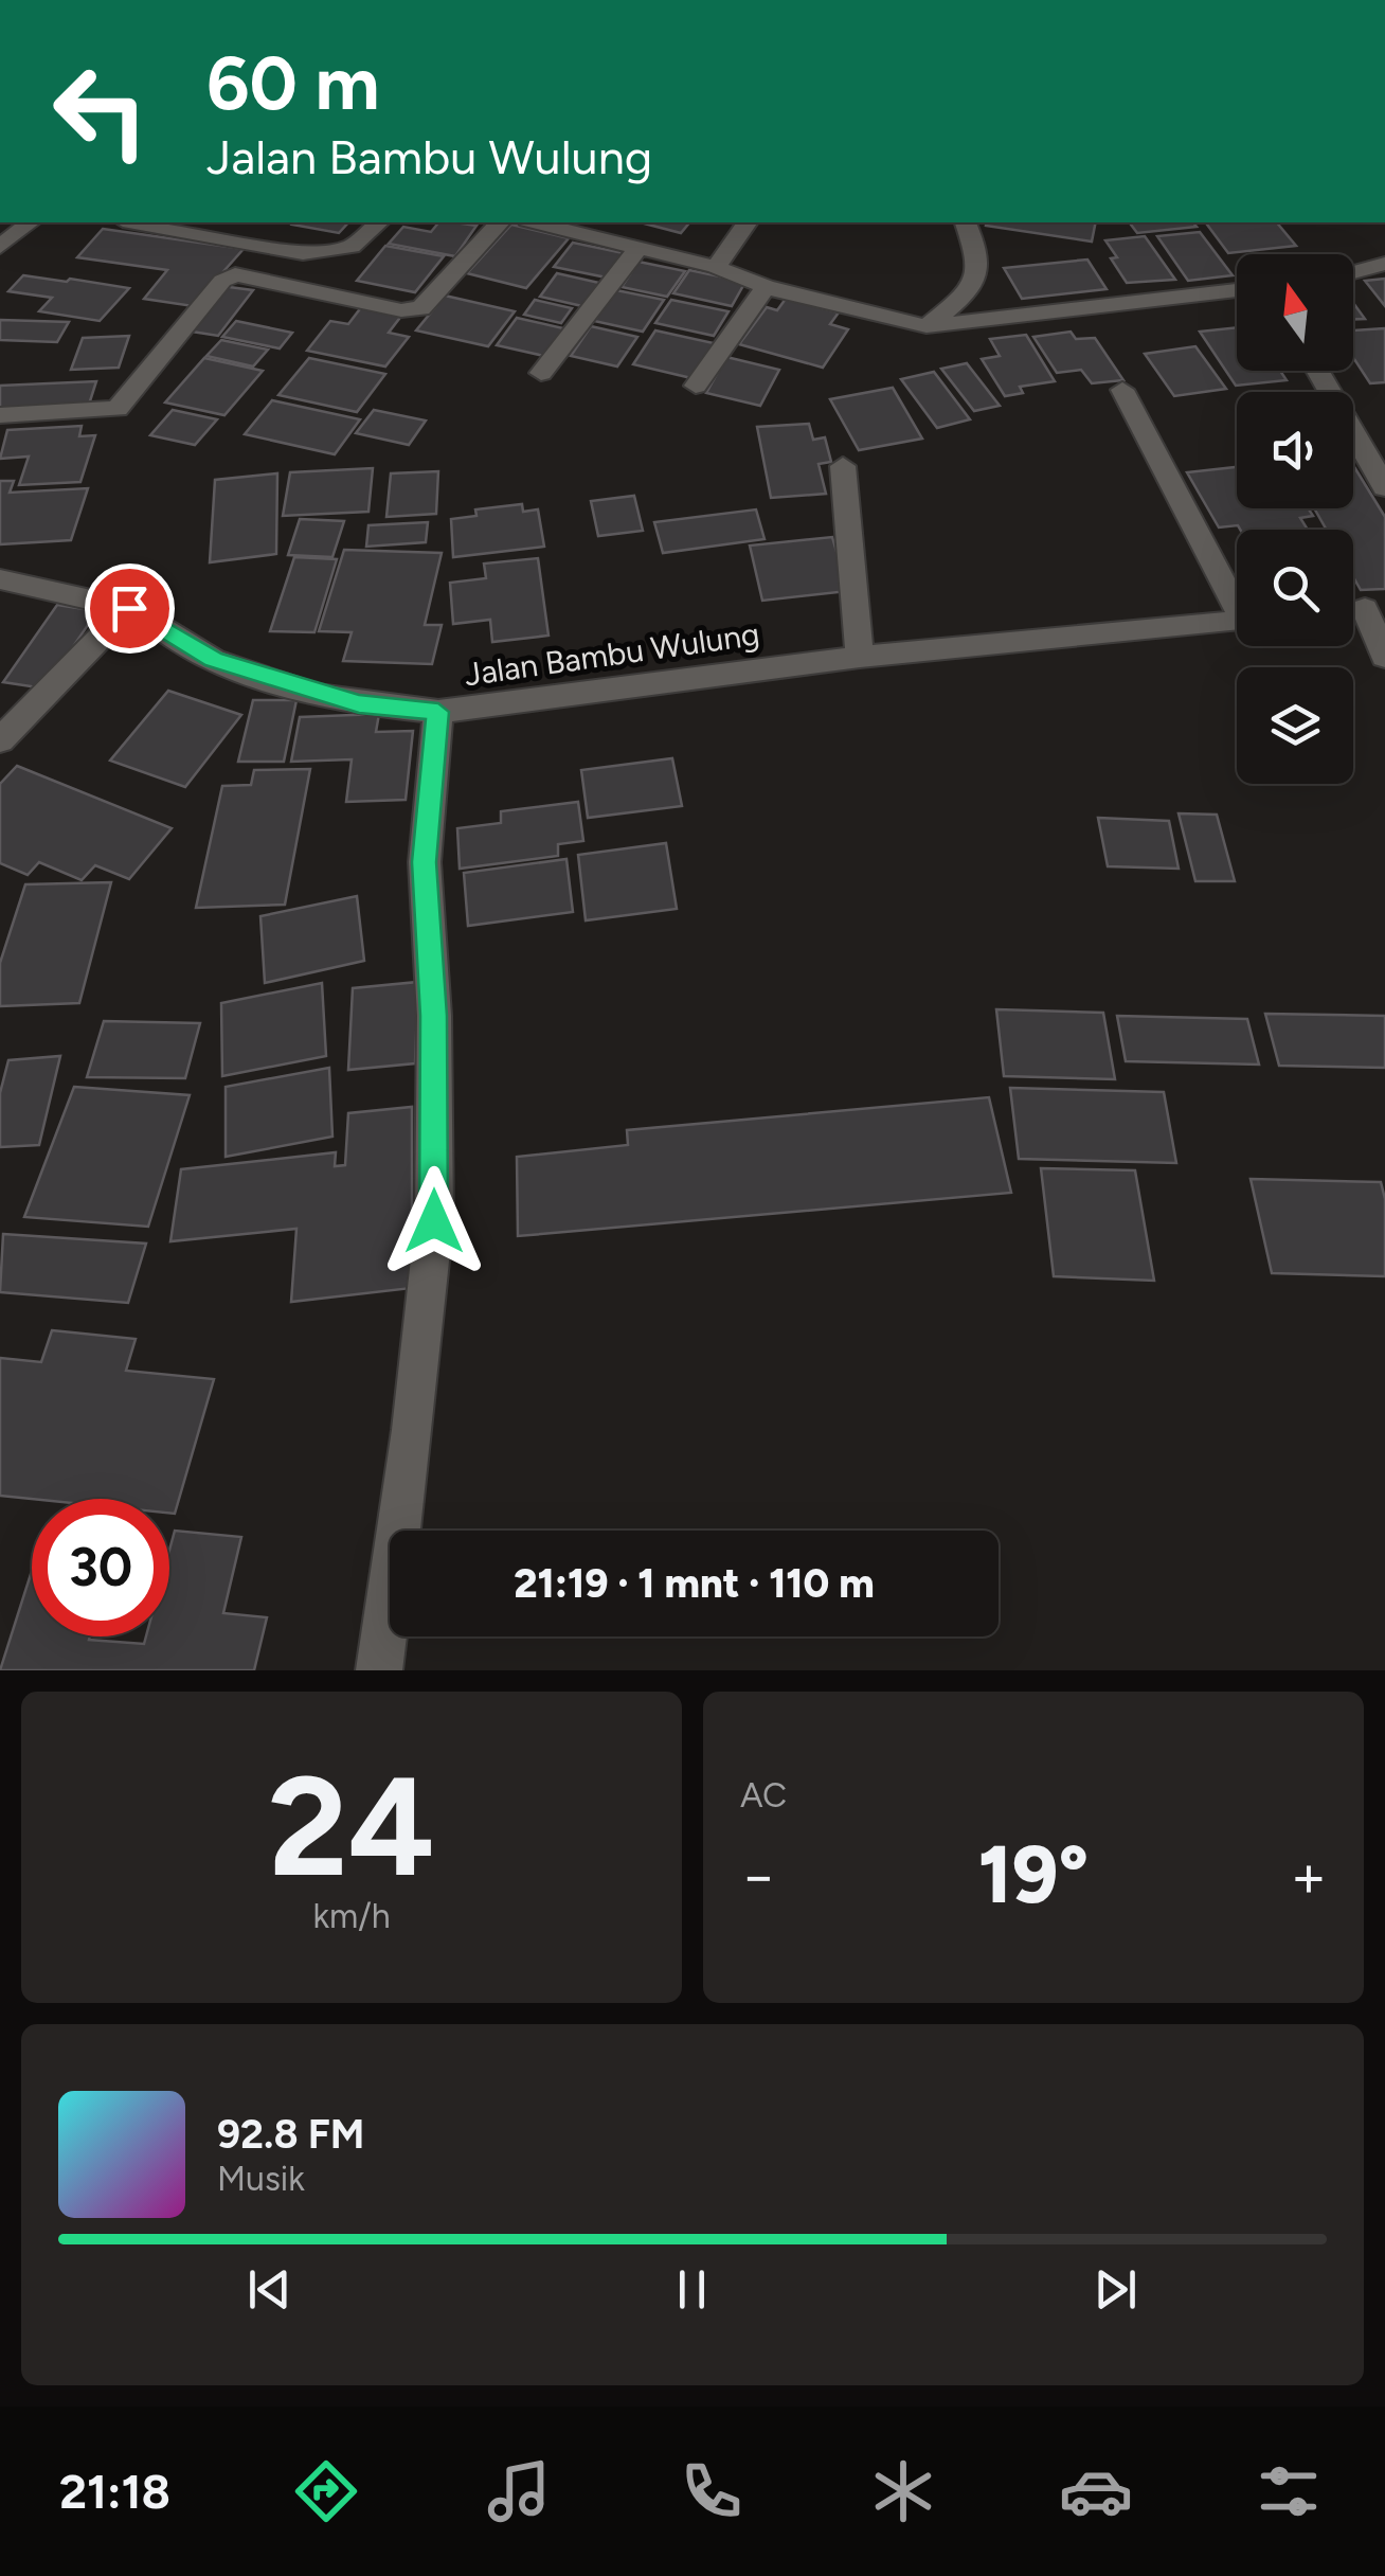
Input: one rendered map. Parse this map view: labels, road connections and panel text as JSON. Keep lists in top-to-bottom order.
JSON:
{
  "streets": {
    "street": ["Jalan Bambu Wulung"]
  },
  "north": "top",
  "page": {
    "turn": ["60 m", "Jalan Bambu Wulung"],
    "limit": "30",
    "trip": "21:19 · 1 mnt · 110 m",
    "tile": [
      ["24", "km/h"],
      "AC"
    ],
    "heat": ["−", "19°", "+"],
    "song": ["92.8 FM", "Musik"],
    "tabs": "21:18"
  }
}
